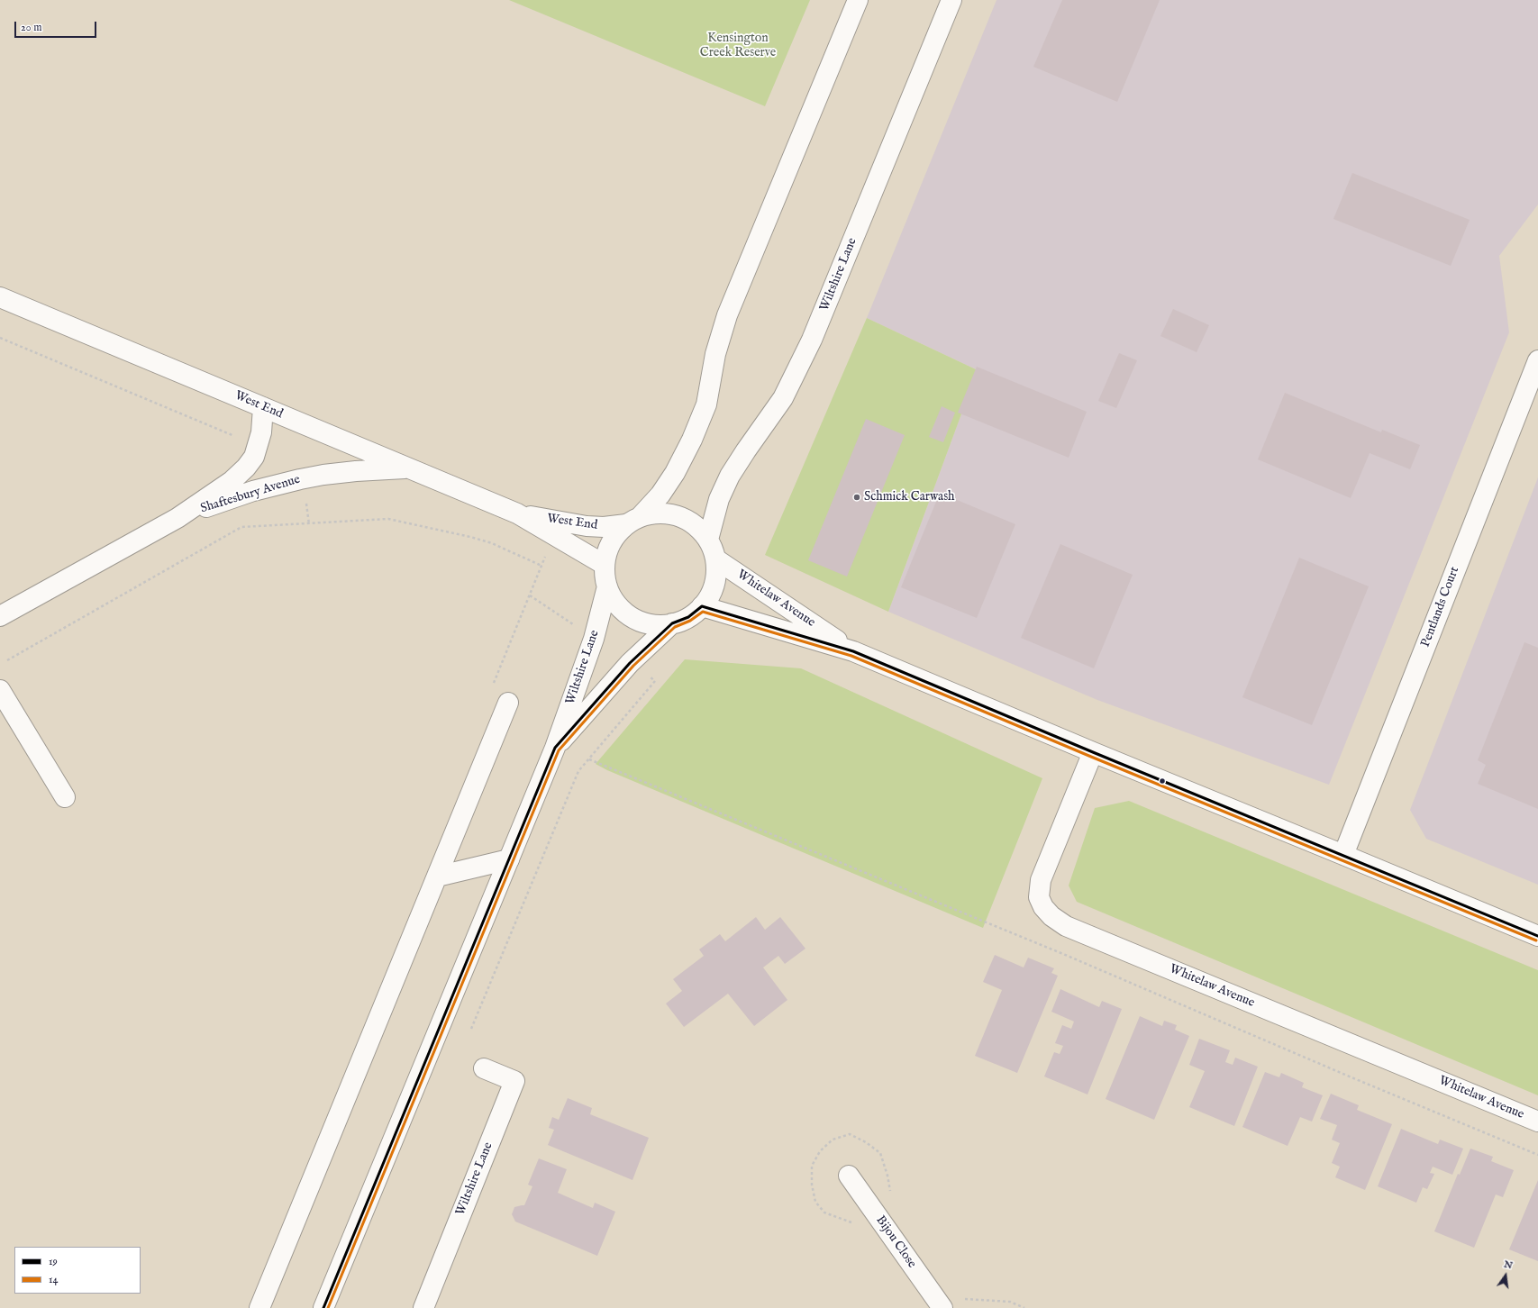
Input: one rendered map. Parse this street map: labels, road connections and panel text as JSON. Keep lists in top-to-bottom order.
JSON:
{
  "streets": {
    "street": [
      "Wiltshire Lane",
      "West End",
      "Shaftesbury Avenue",
      "Whitelaw Avenue",
      "Pentlands Court",
      "Bijou Close"
    ]
  },
  "crossings": [
    ["Wiltshire Lane", "West End"],
    ["Wiltshire Lane", "Whitelaw Avenue"],
    ["West End", "Shaftesbury Avenue"],
    ["West End", "Whitelaw Avenue"],
    ["Whitelaw Avenue", "Pentlands Court"]
  ],
  "parks": ["Kensington Creek Reserve"],
  "places": ["Schmick Carwash"],
  "lines": ["transit line 19", "transit line 14"],
  "legend": ["19", "14"],
  "scale_bar": "20 m",
  "north": "top"
}
